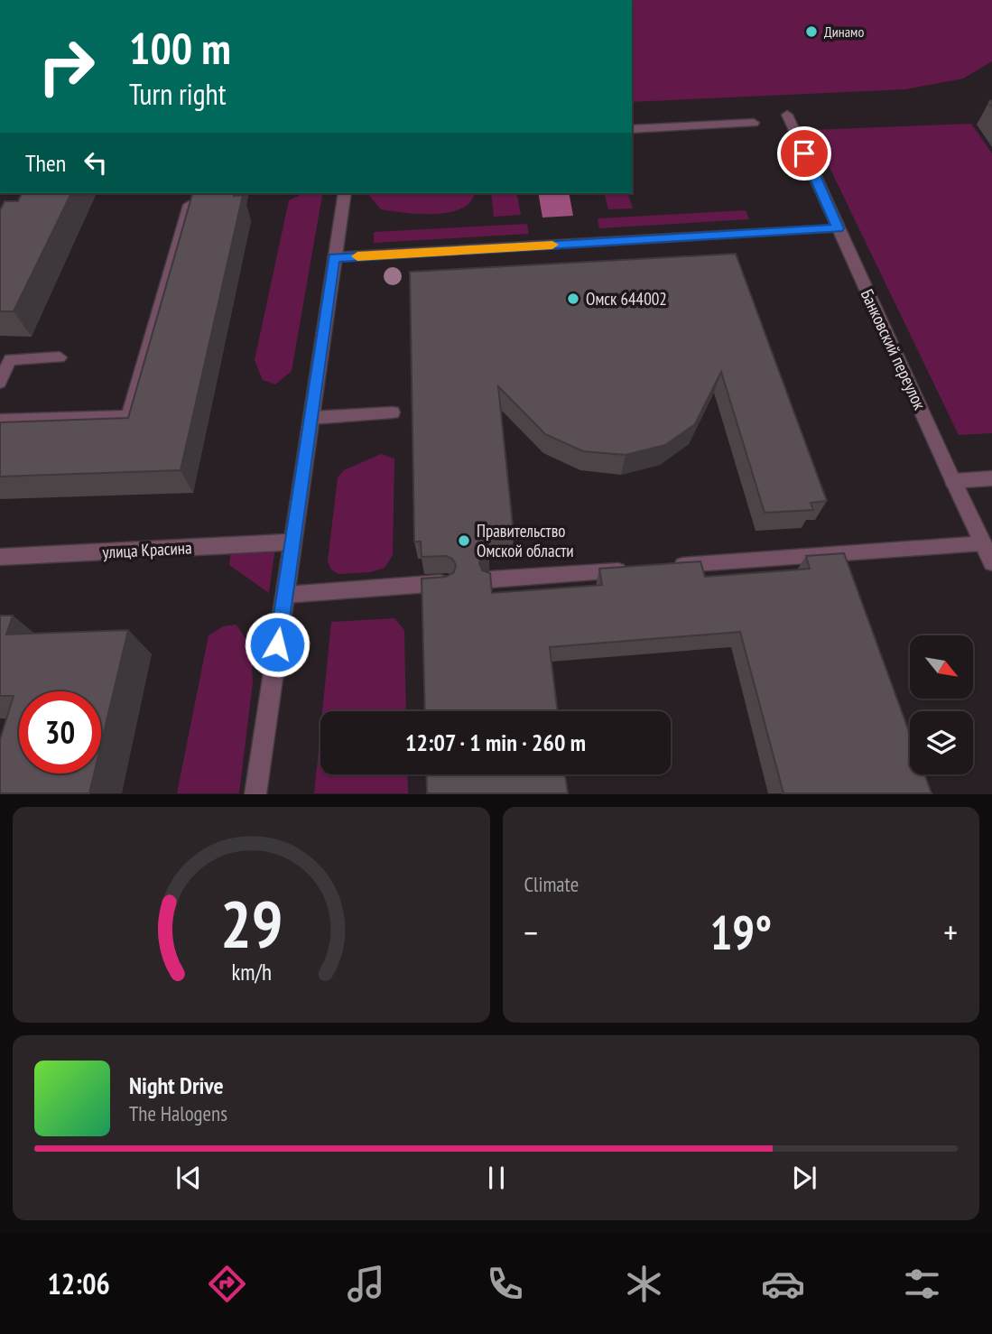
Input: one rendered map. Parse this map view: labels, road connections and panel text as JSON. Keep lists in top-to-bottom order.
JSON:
{
  "streets": {
    "street": ["Банковский переулок", "улица Красина"]
  },
  "places": ["Динамо", "Омск 644002", "Правительство Омской области"],
  "north": "bottom right",
  "page": {
    "turn": ["100 m", "Turn right"],
    "then": "Then",
    "limit": "30",
    "trip": "12:07 · 1 min · 260 m",
    "tile": "Climate",
    "heat": ["−", "19°", "+"],
    "song": ["Night Drive", "The Halogens"],
    "tabs": "12:06",
    "gauge": ["29", "km/h"]
  }
}
